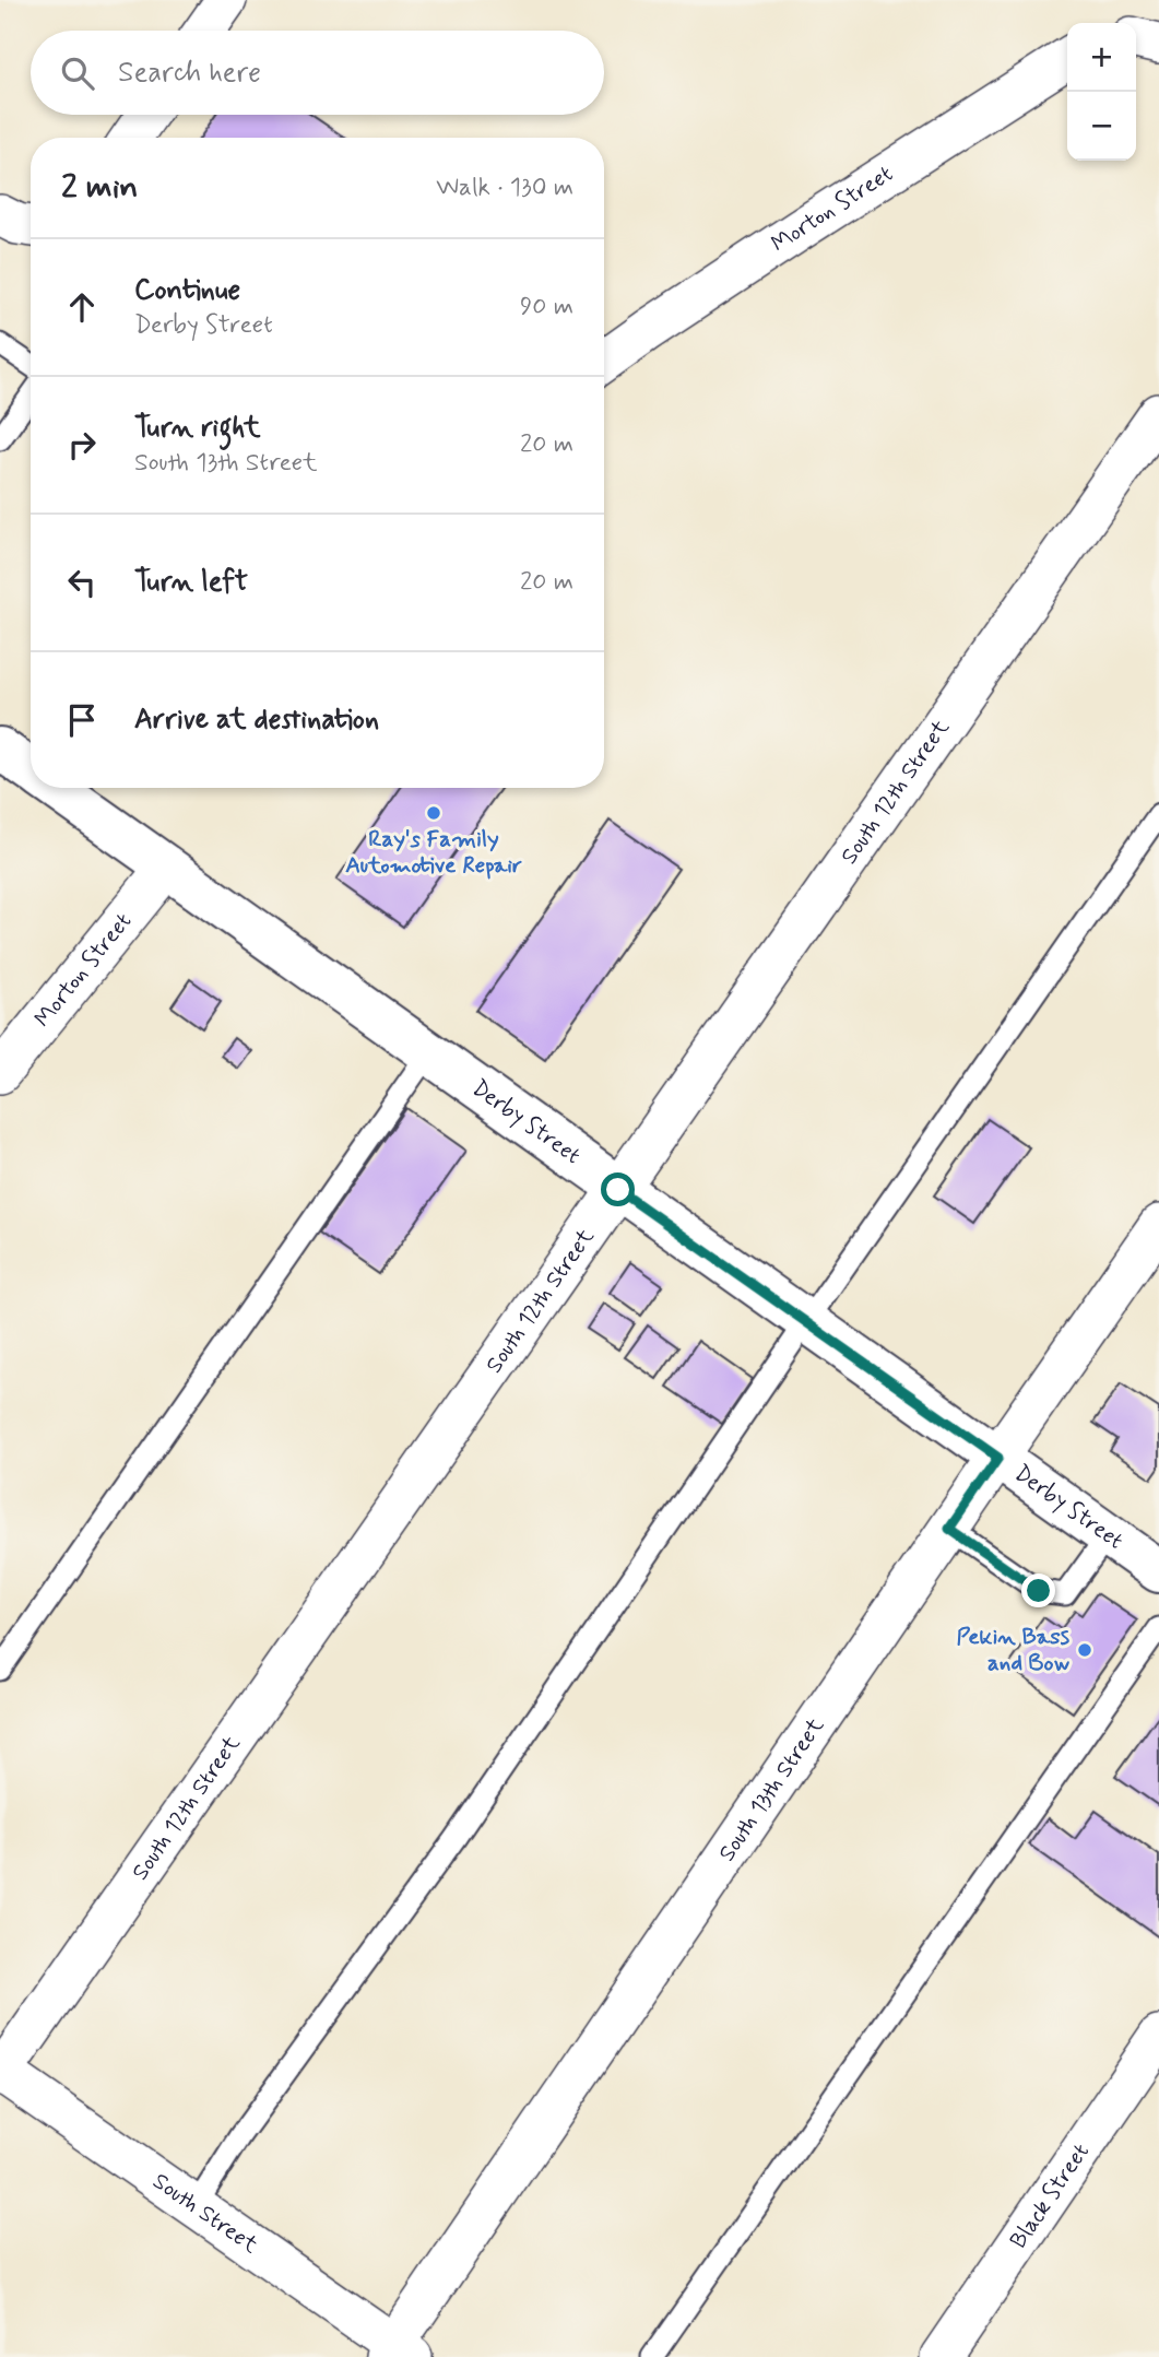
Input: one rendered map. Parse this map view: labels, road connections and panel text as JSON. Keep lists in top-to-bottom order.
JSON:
{
  "streets": {
    "main road": ["Derby Street"],
    "street": [
      "Morton Street",
      "South 12th Street",
      "South 13th Street",
      "Black Street",
      "South Street"
    ]
  },
  "crossings": [
    ["Morton Street", "Derby Street"],
    ["South 12th Street", "Derby Street"],
    ["South 12th Street", "South Street"],
    ["Derby Street", "South 13th Street"],
    ["South 13th Street", "South Street"]
  ],
  "places": ["Ray's Family Automotive Repair", "Pekin Bass and Bow"],
  "page": {
    "map_buttons": ["+", "−"],
    "search": "Search here",
    "heading": ["2 min", "Walk · 130 m"],
    "list": [
      ["Continue", "Derby Street", "90 m"],
      ["Turn right", "South 13th Street", "20 m"],
      ["Turn left", "20 m"],
      "Arrive at destination"
    ]
  }
}
